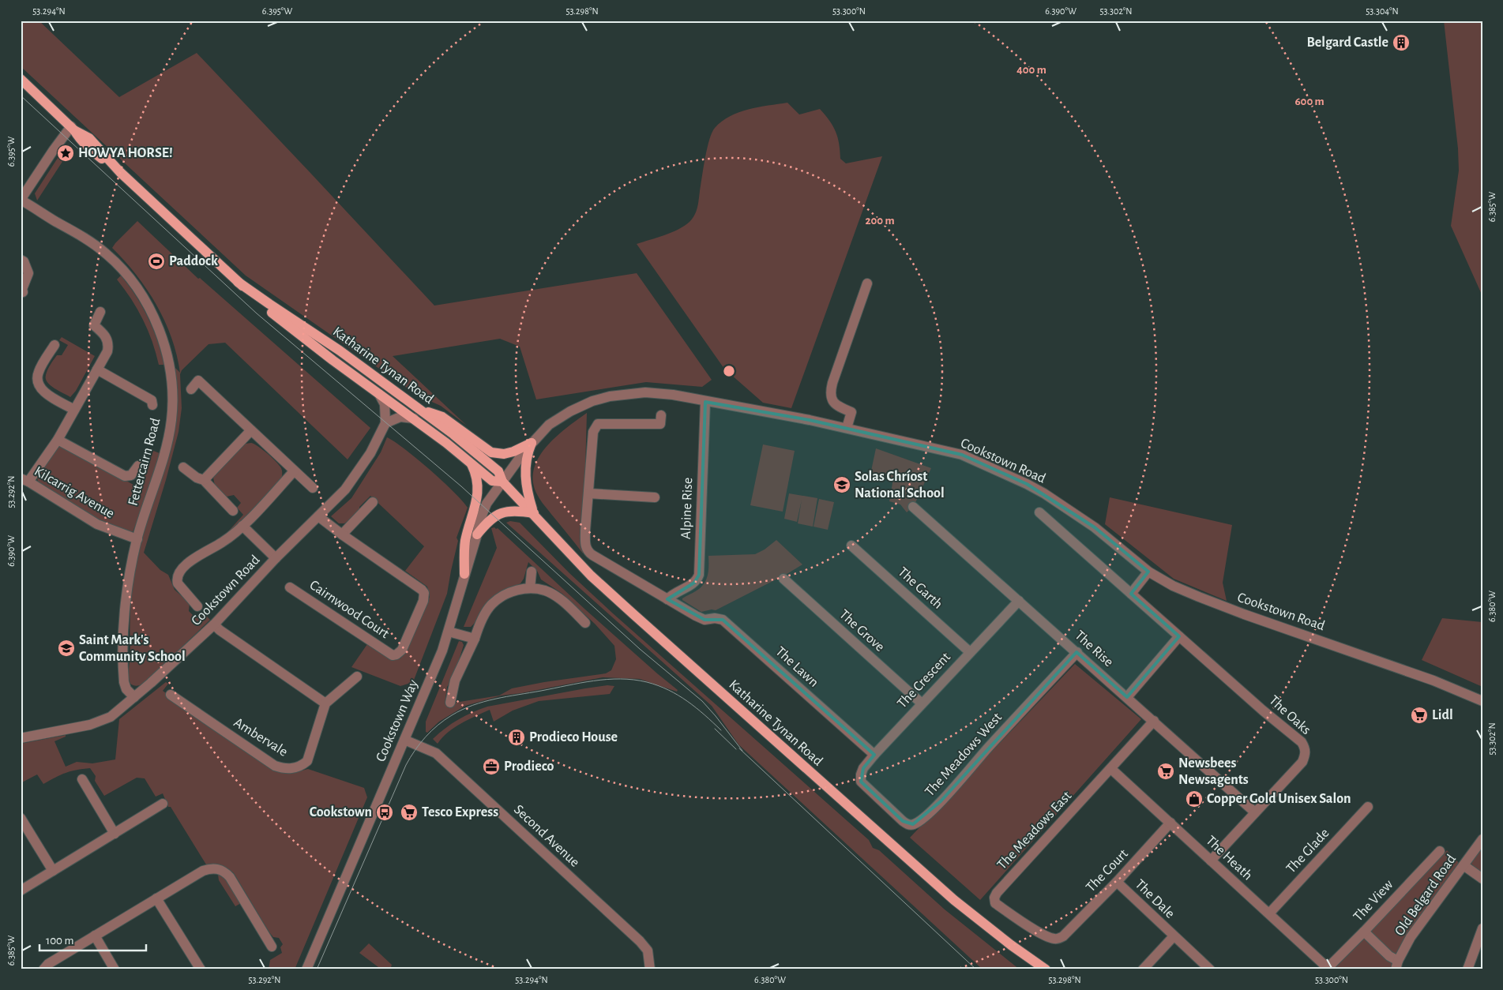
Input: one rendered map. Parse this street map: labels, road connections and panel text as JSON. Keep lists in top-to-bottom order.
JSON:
{
  "streets": {
    "main road": ["Katharine Tynan Road"],
    "street": [
      "Cookstown Road",
      "Fettercairn Road",
      "Kilcarrig Avenue",
      "Alpine Rise",
      "The Garth",
      "Cairnwood Court",
      "The Grove",
      "The Rise",
      "The Lawn",
      "The Crescent",
      "The Oaks",
      "Cookstown Way",
      "Ambervale",
      "The Meadows West",
      "The Meadows East",
      "Second Avenue",
      "The Glade",
      "The Heath",
      "The Court",
      "Old Belgard Road",
      "The Dale",
      "The View"
    ]
  },
  "crossings": [
    ["Katharine Tynan Road", "Cookstown Road"],
    ["Katharine Tynan Road", "Cookstown Way"],
    ["Cookstown Road", "Fettercairn Road"],
    ["Cookstown Road", "Alpine Rise"],
    ["Cookstown Road", "Cookstown Way"],
    ["Fettercairn Road", "Kilcarrig Avenue"],
    ["Alpine Rise", "The Lawn"],
    ["The Garth", "The Crescent"],
    ["The Grove", "The Crescent"],
    ["The Rise", "The Crescent"],
    ["The Rise", "The Oaks"],
    ["The Rise", "The Meadows West"],
    ["The Rise", "The Meadows East"],
    ["The Lawn", "The Crescent"],
    ["The Crescent", "The Meadows West"],
    ["The Oaks", "The Heath"],
    ["Cookstown Way", "Second Avenue"],
    ["The Meadows East", "The Heath"],
    ["The Meadows East", "The Court"],
    ["The Glade", "The Heath"],
    ["The Heath", "The Court"],
    ["The Heath", "The View"],
    ["The Court", "The Dale"]
  ],
  "places": {
    "building": ["Belgard Castle", "Prodieco House"],
    "place": ["HOWYA HORSE!"],
    "sports": ["Paddock"],
    "school or university": ["Solas Chríost National School", "Saint Mark's Community School"],
    "supermarket": ["Lidl", "Newsbees Newsagents", "Tesco Express"],
    "office": ["Prodieco"],
    "shop": ["Copper Gold Unisex Salon"],
    "bus stop": ["Cookstown"]
  },
  "scale_bar": "100 m",
  "coordinates": [
    "53.294°N",
    "6.395°W",
    "53.298°N",
    "53.300°N",
    "6.390°W",
    "53.302°N",
    "53.304°N",
    "6.385°W",
    "53.292°N",
    "6.380°W"
  ],
  "rings": ["400 m", "600 m", "200 m"]
}
